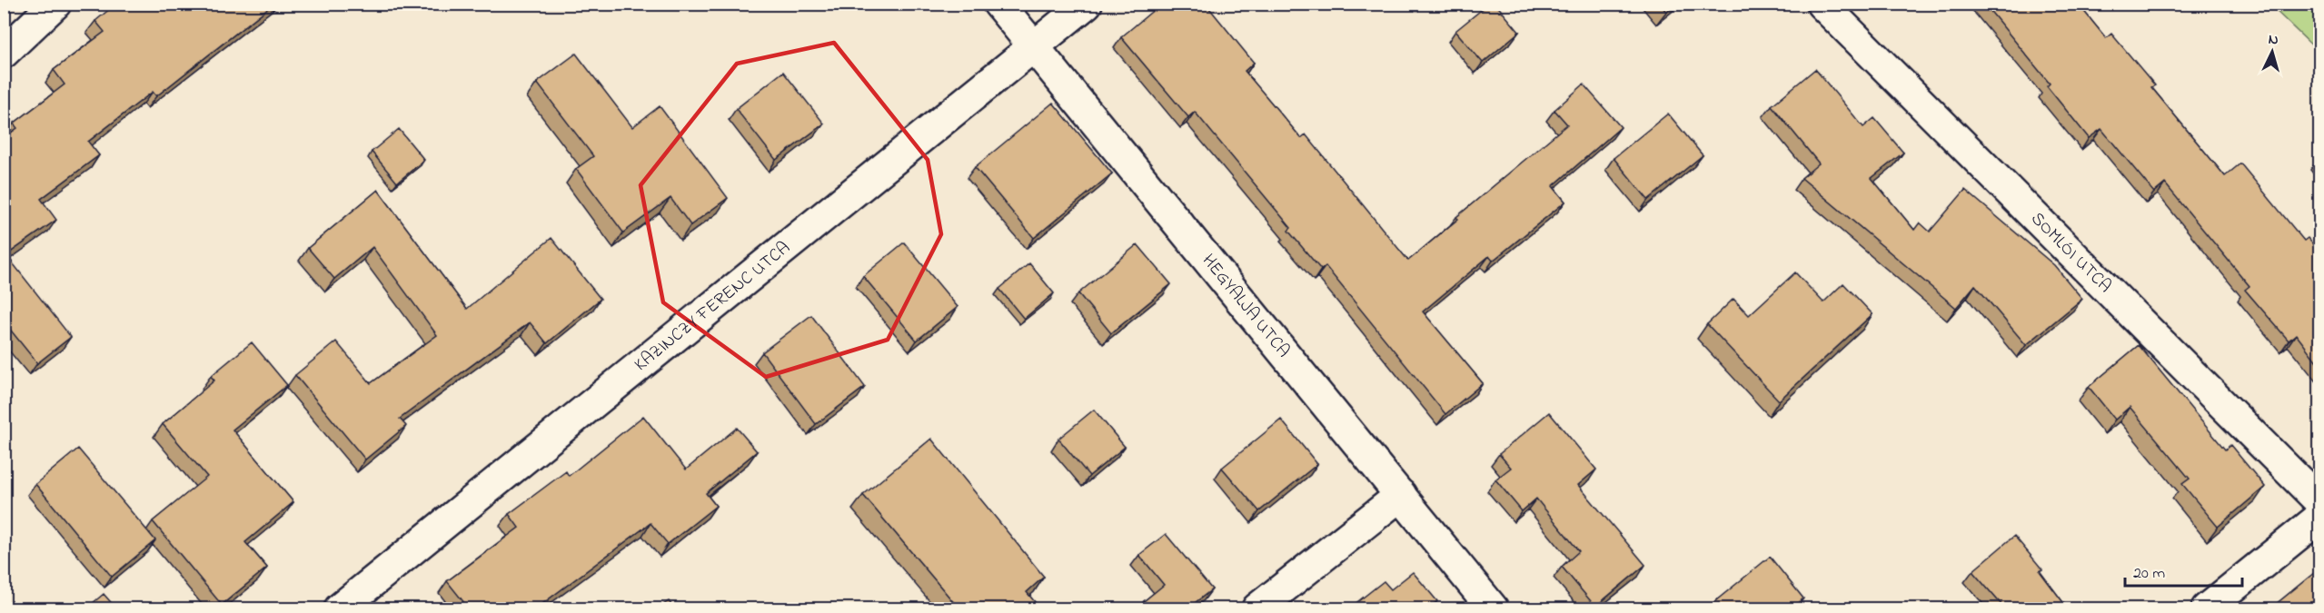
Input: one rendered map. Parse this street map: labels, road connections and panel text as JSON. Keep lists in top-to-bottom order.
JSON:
{
  "streets": {
    "street": ["SOMLÓI UTCA", "HEGYALJA UTCA", "KAZINCZY FERENC UTCA"]
  },
  "crossings": [
    ["HEGYALJA UTCA", "KAZINCZY FERENC UTCA"]
  ],
  "scale_bar": "20 m",
  "north": "top"
}
